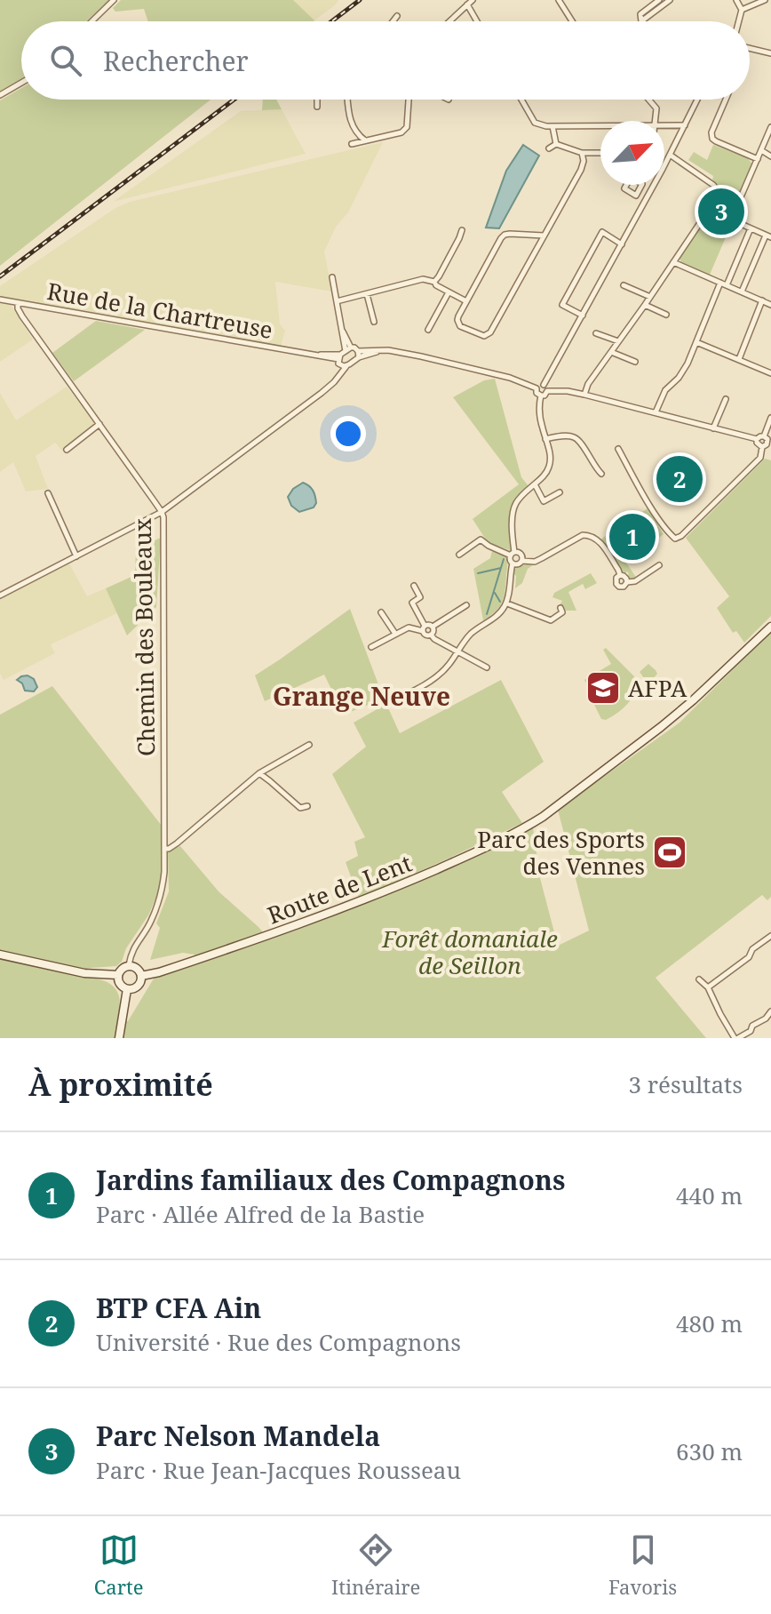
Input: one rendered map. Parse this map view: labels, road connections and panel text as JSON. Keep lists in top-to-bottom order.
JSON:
{
  "streets": {
    "street": ["Rue de la Chartreuse", "Chemin des Bouleaux", "Route de Lent"]
  },
  "crossings": [
    ["Rue de la Chartreuse", "Chemin des Bouleaux"],
    ["Chemin des Bouleaux", "Route de Lent"]
  ],
  "districts": ["Grange Neuve"],
  "parks": ["Forêt domaniale de Seillon"],
  "places": {
    "school or university": ["AFPA"],
    "sports": ["Parc des Sports des Vennes"]
  },
  "north": "top right",
  "page": {
    "search": "Rechercher",
    "pins": ["3", "2", "1"],
    "heading": ["À proximité", "3 résultats"],
    "list": [
      {
        "mark": "1",
        "name": "Jardins familiaux des Compagnons",
        "note": "Parc · Allée Alfred de la Bastie",
        "value": "440 m"
      },
      {
        "mark": "2",
        "name": "BTP CFA Ain",
        "note": "Université · Rue des Compagnons",
        "value": "480 m"
      },
      {
        "mark": "3",
        "name": "Parc Nelson Mandela",
        "note": "Parc · Rue Jean-Jacques Rousseau",
        "value": "630 m"
      }
    ],
    "nav": ["Carte", "Itinéraire", "Favoris"]
  }
}
